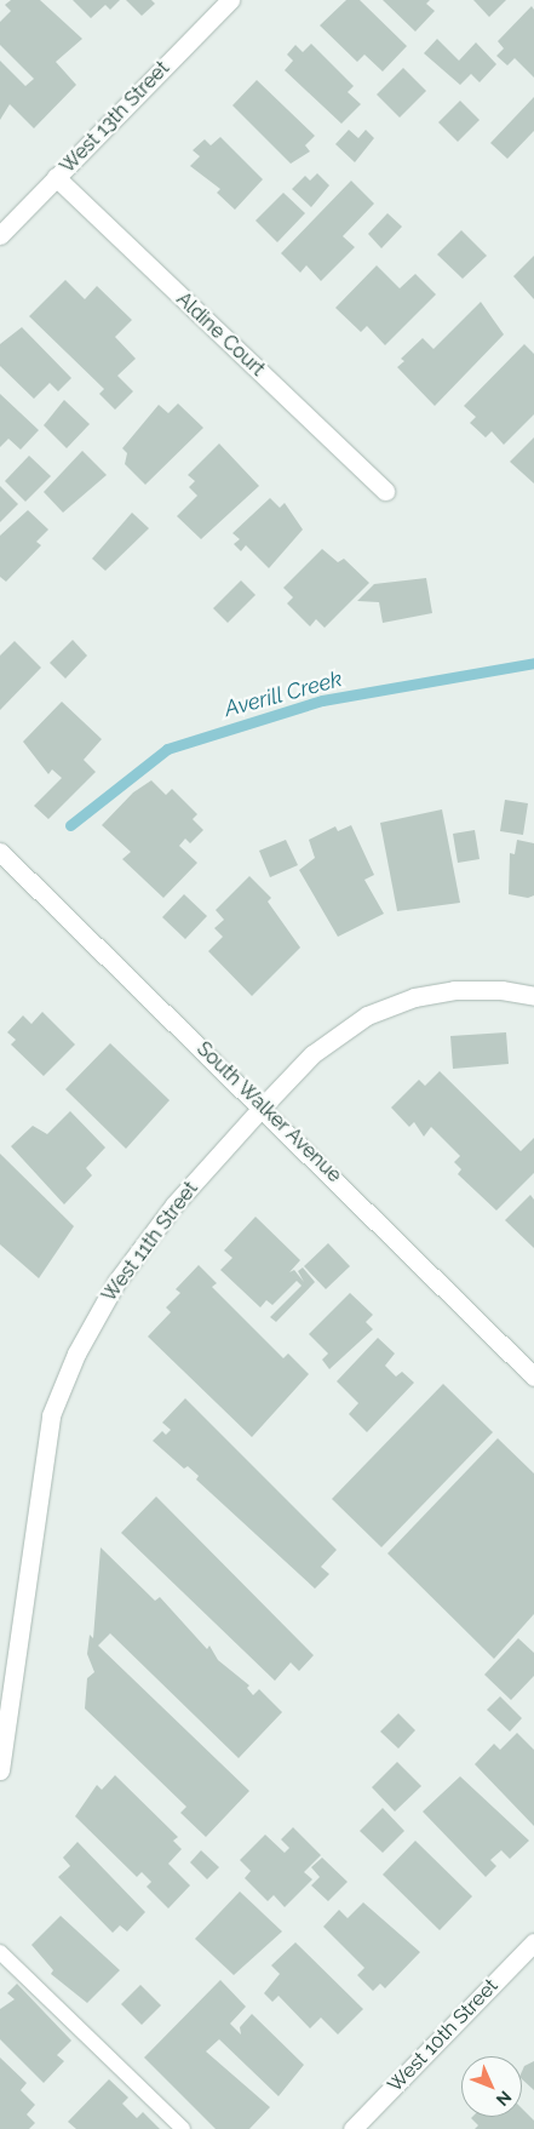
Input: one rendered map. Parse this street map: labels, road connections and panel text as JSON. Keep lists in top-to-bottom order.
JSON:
{
  "streets": {
    "street": [
      "West 13th Street",
      "Aldine Court",
      "South Walker Avenue",
      "West 11th Street",
      "West 10th Street"
    ]
  },
  "crossings": [
    ["West 13th Street", "Aldine Court"],
    ["South Walker Avenue", "West 11th Street"]
  ],
  "water": ["Averill Creek"],
  "north": "bottom right"
}
